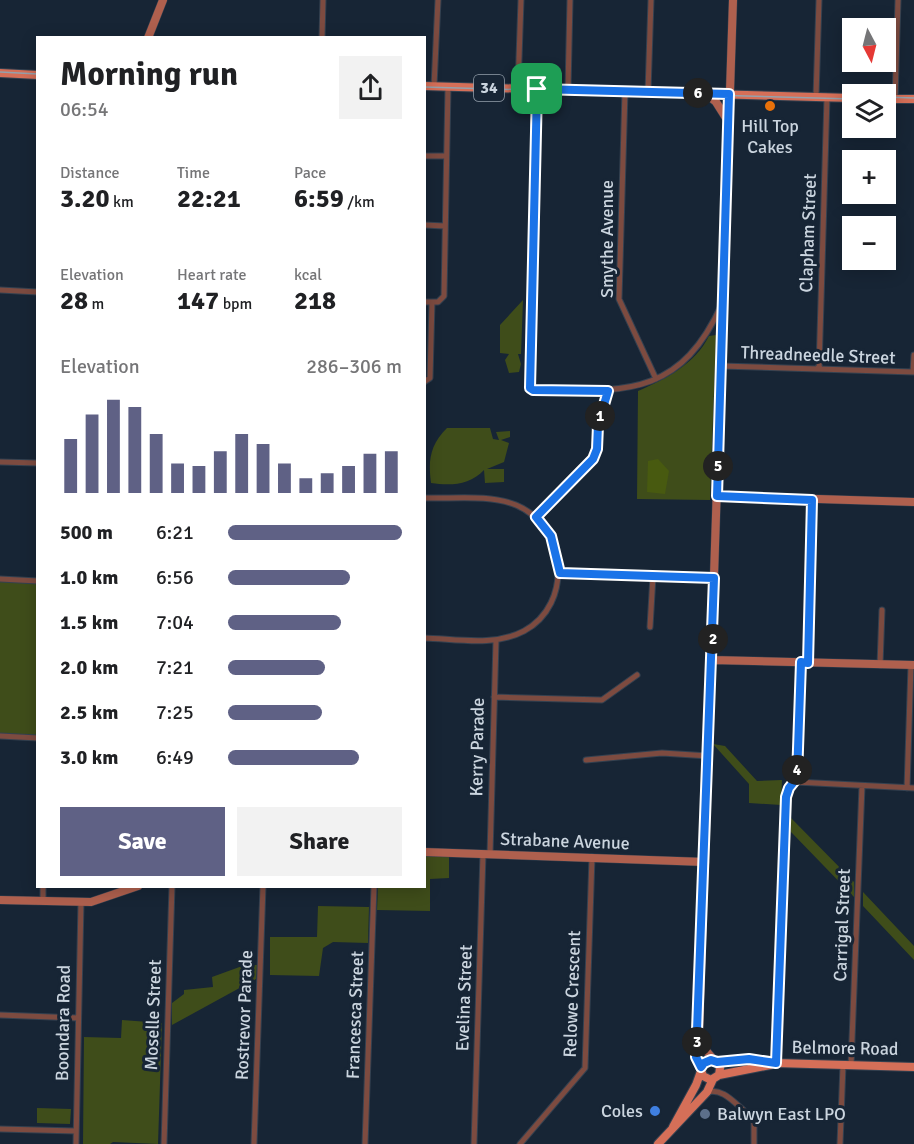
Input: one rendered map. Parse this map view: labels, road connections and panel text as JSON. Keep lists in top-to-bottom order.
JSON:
{
  "streets": {
    "main road": ["34", "Strabane Avenue", "Belmore Road"],
    "street": [
      "Clapham Street",
      "Smythe Avenue",
      "Threadneedle Street",
      "Kerry Parade",
      "Carrigal Street",
      "Relowe Crescent",
      "Evelina Street",
      "Moselle Street",
      "Rostrevor Parade",
      "Francesca Street",
      "Boondara Road"
    ]
  },
  "crossings": [
    ["34", "Clapham Street"],
    ["34", "Smythe Avenue"],
    ["Clapham Street", "Threadneedle Street"],
    ["Kerry Parade", "Strabane Avenue"],
    ["Kerry Parade", "Evelina Street"],
    ["Strabane Avenue", "Relowe Crescent"],
    ["Strabane Avenue", "Evelina Street"],
    ["Carrigal Street", "Belmore Road"]
  ],
  "places": ["Hill Top Cakes", "Coles", "Balwyn East LPO"],
  "north": "bottom",
  "page": {
    "map_buttons": ["+", "−"],
    "heading": ["Morning run", "06:54"],
    "pins": [
      "6",
      "1",
      "5",
      "2",
      "4",
      "3"
    ],
    "stats": [
      ["Distance", "3.20 km"],
      ["Time", "22:21"],
      ["Pace", "6:59 /km"],
      ["Elevation", "28 m"],
      ["Heart rate", "147 bpm"],
      ["kcal", "218"]
    ],
    "chart": ["Elevation", "286–306 m"],
    "list": [
      {
        "name": "500 m",
        "note": "6:21"
      },
      {
        "name": "1.0 km",
        "note": "6:56"
      },
      {
        "name": "1.5 km",
        "note": "7:04"
      },
      {
        "name": "2.0 km",
        "note": "7:21"
      },
      {
        "name": "2.5 km",
        "note": "7:25"
      },
      {
        "name": "3.0 km",
        "note": "6:49"
      }
    ],
    "buttons": ["Save", "Share"]
  }
}
